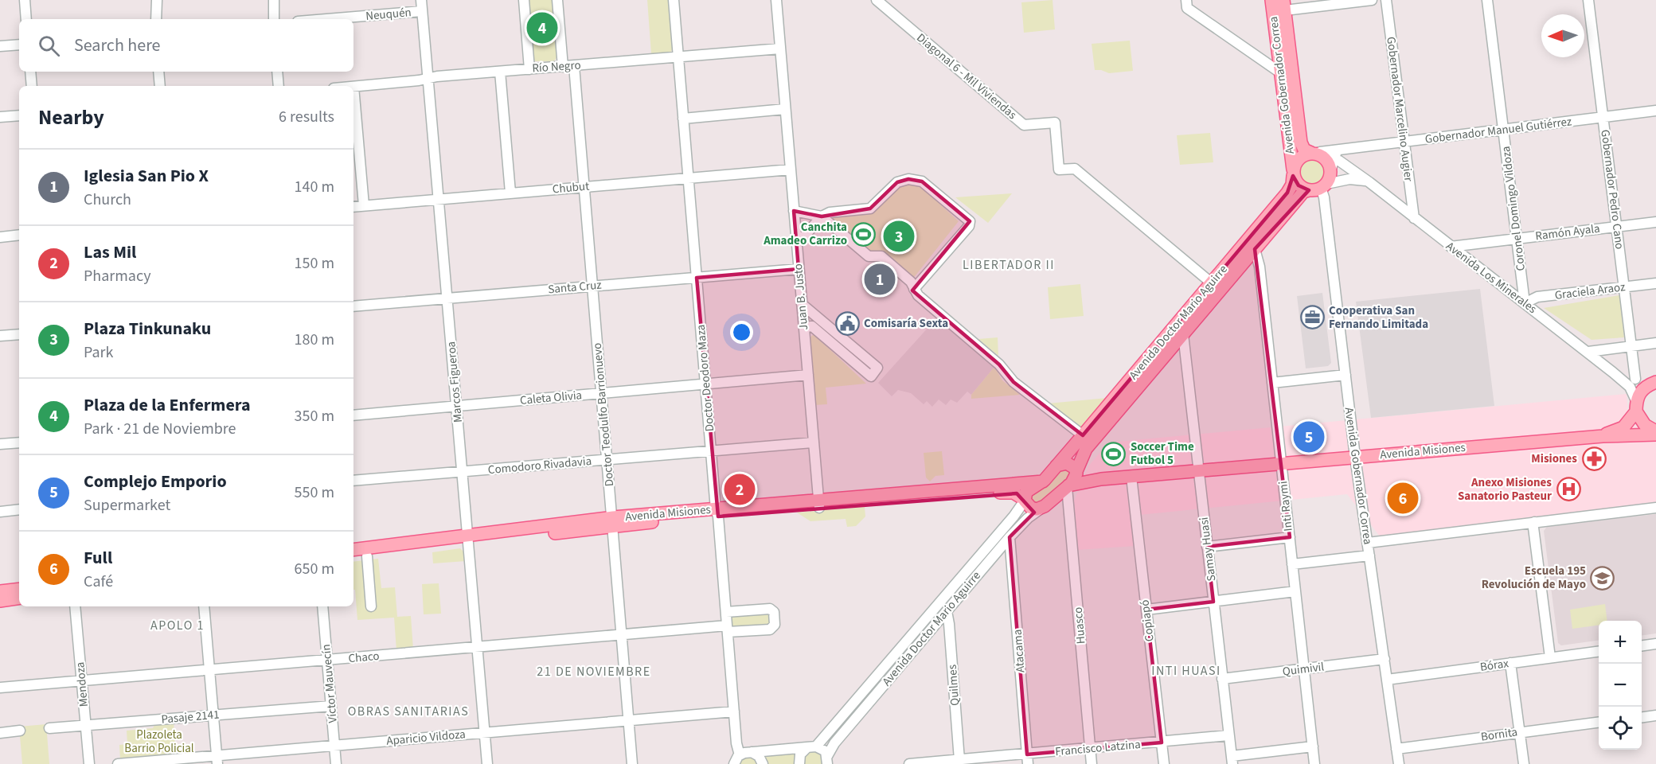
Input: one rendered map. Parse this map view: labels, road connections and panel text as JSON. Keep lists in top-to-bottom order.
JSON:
{
  "streets": {
    "main road": ["Avenida Gobernador Correa", "Avenida Doctor Mario Aguirre", "Avenida Misiones"],
    "street": [
      "Neuquén",
      "Río Negro",
      "Diagonal 6 - Mil Viviendas",
      "Gobernador Marcelino Augier",
      "Gobernador Manuel Gutiérrez",
      "Chubut",
      "Gobernador Pedro Cano",
      "Coronel Domingo Vildoza",
      "Ramón Ayala",
      "Avenida Los Minerales",
      "Santa Cruz",
      "Graciela Araoz",
      "Juan B. Justo",
      "Doctor Deodoro Maza",
      "Marcos Figueroa",
      "Caleta Olivia",
      "Doctor Teodulfo Barrionuevo",
      "Comodoro Rivadavia",
      "Inti Raymi",
      "Samay Huasi",
      "Copiapó",
      "Huasco",
      "Atacama",
      "Chaco",
      "Bórax",
      "Quimivil",
      "Víctor Mauvecín",
      "Mendoza",
      "Quilmes",
      "Pasaje 2141",
      "Bornita",
      "Aparicio Vildoza",
      "Francisco Latzina"
    ]
  },
  "crossings": [
    ["Neuquén", "Marcos Figueroa"],
    ["Río Negro", "Juan B. Justo"],
    ["Río Negro", "Doctor Deodoro Maza"],
    ["Río Negro", "Marcos Figueroa"],
    ["Río Negro", "Doctor Teodulfo Barrionuevo"],
    ["Diagonal 6 - Mil Viviendas", "Avenida Doctor Mario Aguirre"],
    ["Avenida Gobernador Correa", "Gobernador Manuel Gutiérrez"],
    ["Avenida Gobernador Correa", "Avenida Los Minerales"],
    ["Avenida Gobernador Correa", "Avenida Doctor Mario Aguirre"],
    ["Avenida Gobernador Correa", "Avenida Misiones"],
    ["Avenida Gobernador Correa", "Bórax"],
    ["Avenida Gobernador Correa", "Quimivil"],
    ["Avenida Gobernador Correa", "Bornita"],
    ["Gobernador Marcelino Augier", "Gobernador Manuel Gutiérrez"],
    ["Gobernador Marcelino Augier", "Avenida Los Minerales"],
    ["Gobernador Manuel Gutiérrez", "Gobernador Pedro Cano"],
    ["Gobernador Manuel Gutiérrez", "Coronel Domingo Vildoza"],
    ["Gobernador Manuel Gutiérrez", "Avenida Los Minerales"],
    ["Gobernador Manuel Gutiérrez", "Avenida Doctor Mario Aguirre"],
    ["Chubut", "Juan B. Justo"],
    ["Chubut", "Doctor Deodoro Maza"],
    ["Chubut", "Marcos Figueroa"],
    ["Chubut", "Doctor Teodulfo Barrionuevo"],
    ["Gobernador Pedro Cano", "Ramón Ayala"],
    ["Gobernador Pedro Cano", "Avenida Los Minerales"],
    ["Gobernador Pedro Cano", "Graciela Araoz"],
    ["Coronel Domingo Vildoza", "Ramón Ayala"],
    ["Coronel Domingo Vildoza", "Avenida Los Minerales"],
    ["Coronel Domingo Vildoza", "Graciela Araoz"],
    ["Ramón Ayala", "Avenida Los Minerales"],
    ["Avenida Los Minerales", "Graciela Araoz"],
    ["Avenida Los Minerales", "Avenida Doctor Mario Aguirre"],
    ["Avenida Los Minerales", "Avenida Misiones"],
    ["Santa Cruz", "Juan B. Justo"],
    ["Santa Cruz", "Doctor Deodoro Maza"],
    ["Santa Cruz", "Marcos Figueroa"],
    ["Santa Cruz", "Doctor Teodulfo Barrionuevo"],
    ["Juan B. Justo", "Caleta Olivia"],
    ["Juan B. Justo", "Avenida Misiones"],
    ["Juan B. Justo", "Comodoro Rivadavia"],
    ["Avenida Doctor Mario Aguirre", "Avenida Misiones"],
    ["Avenida Doctor Mario Aguirre", "Inti Raymi"],
    ["Avenida Doctor Mario Aguirre", "Samay Huasi"],
    ["Avenida Doctor Mario Aguirre", "Huasco"],
    ["Avenida Doctor Mario Aguirre", "Atacama"],
    ["Avenida Doctor Mario Aguirre", "Quilmes"],
    ["Doctor Deodoro Maza", "Caleta Olivia"],
    ["Doctor Deodoro Maza", "Avenida Misiones"],
    ["Doctor Deodoro Maza", "Comodoro Rivadavia"],
    ["Doctor Deodoro Maza", "Chaco"],
    ["Doctor Deodoro Maza", "Aparicio Vildoza"],
    ["Marcos Figueroa", "Caleta Olivia"],
    ["Marcos Figueroa", "Avenida Misiones"],
    ["Marcos Figueroa", "Comodoro Rivadavia"],
    ["Marcos Figueroa", "Chaco"],
    ["Marcos Figueroa", "Aparicio Vildoza"],
    ["Caleta Olivia", "Doctor Teodulfo Barrionuevo"],
    ["Doctor Teodulfo Barrionuevo", "Avenida Misiones"],
    ["Doctor Teodulfo Barrionuevo", "Comodoro Rivadavia"],
    ["Doctor Teodulfo Barrionuevo", "Chaco"],
    ["Doctor Teodulfo Barrionuevo", "Aparicio Vildoza"],
    ["Avenida Misiones", "Inti Raymi"],
    ["Avenida Misiones", "Samay Huasi"],
    ["Avenida Misiones", "Copiapó"],
    ["Avenida Misiones", "Huasco"],
    ["Inti Raymi", "Quimivil"],
    ["Samay Huasi", "Quimivil"],
    ["Samay Huasi", "Francisco Latzina"],
    ["Copiapó", "Francisco Latzina"],
    ["Huasco", "Francisco Latzina"],
    ["Atacama", "Francisco Latzina"],
    ["Chaco", "Víctor Mauvecín"],
    ["Chaco", "Mendoza"],
    ["Víctor Mauvecín", "Pasaje 2141"],
    ["Víctor Mauvecín", "Aparicio Vildoza"],
    ["Mendoza", "Pasaje 2141"],
    ["Quilmes", "Francisco Latzina"]
  ],
  "districts": [
    "LIBERTADOR II",
    "APOLO 1",
    "INTI HUASI",
    "21 DE NOVIEMBRE",
    "OBRAS SANITARIAS"
  ],
  "parks": ["Plazoleta Barrio Policial"],
  "places": {
    "sports": ["Canchita Amadeo Carrizo", "Soccer Time Futbol 5"],
    "office": ["Cooperativa San Fernando Limitada"],
    "public building": ["Comisaría Sexta"],
    "pharmacy": ["Misiones"],
    "hospital": ["Anexo Misiones Sanatorio Pasteur"],
    "school or university": ["Escuela 195 Revolución de Mayo"]
  },
  "north": "left",
  "page": {
    "pins": [
      "4",
      "3",
      "1",
      "5",
      "2",
      "6"
    ],
    "search": "Search here",
    "heading": ["Nearby", "6 results"],
    "list": [
      {
        "mark": "1",
        "name": "Iglesia San Pio X",
        "note": "Church",
        "value": "140 m"
      },
      {
        "mark": "2",
        "name": "Las Mil",
        "note": "Pharmacy",
        "value": "150 m"
      },
      {
        "mark": "3",
        "name": "Plaza Tinkunaku",
        "note": "Park",
        "value": "180 m"
      },
      {
        "mark": "4",
        "name": "Plaza de la Enfermera",
        "note": "Park · 21 de Noviembre",
        "value": "350 m"
      },
      {
        "mark": "5",
        "name": "Complejo Emporio",
        "note": "Supermarket",
        "value": "550 m"
      },
      {
        "mark": "6",
        "name": "Full",
        "note": "Café",
        "value": "650 m"
      }
    ],
    "map_buttons": ["+", "−"]
  }
}
